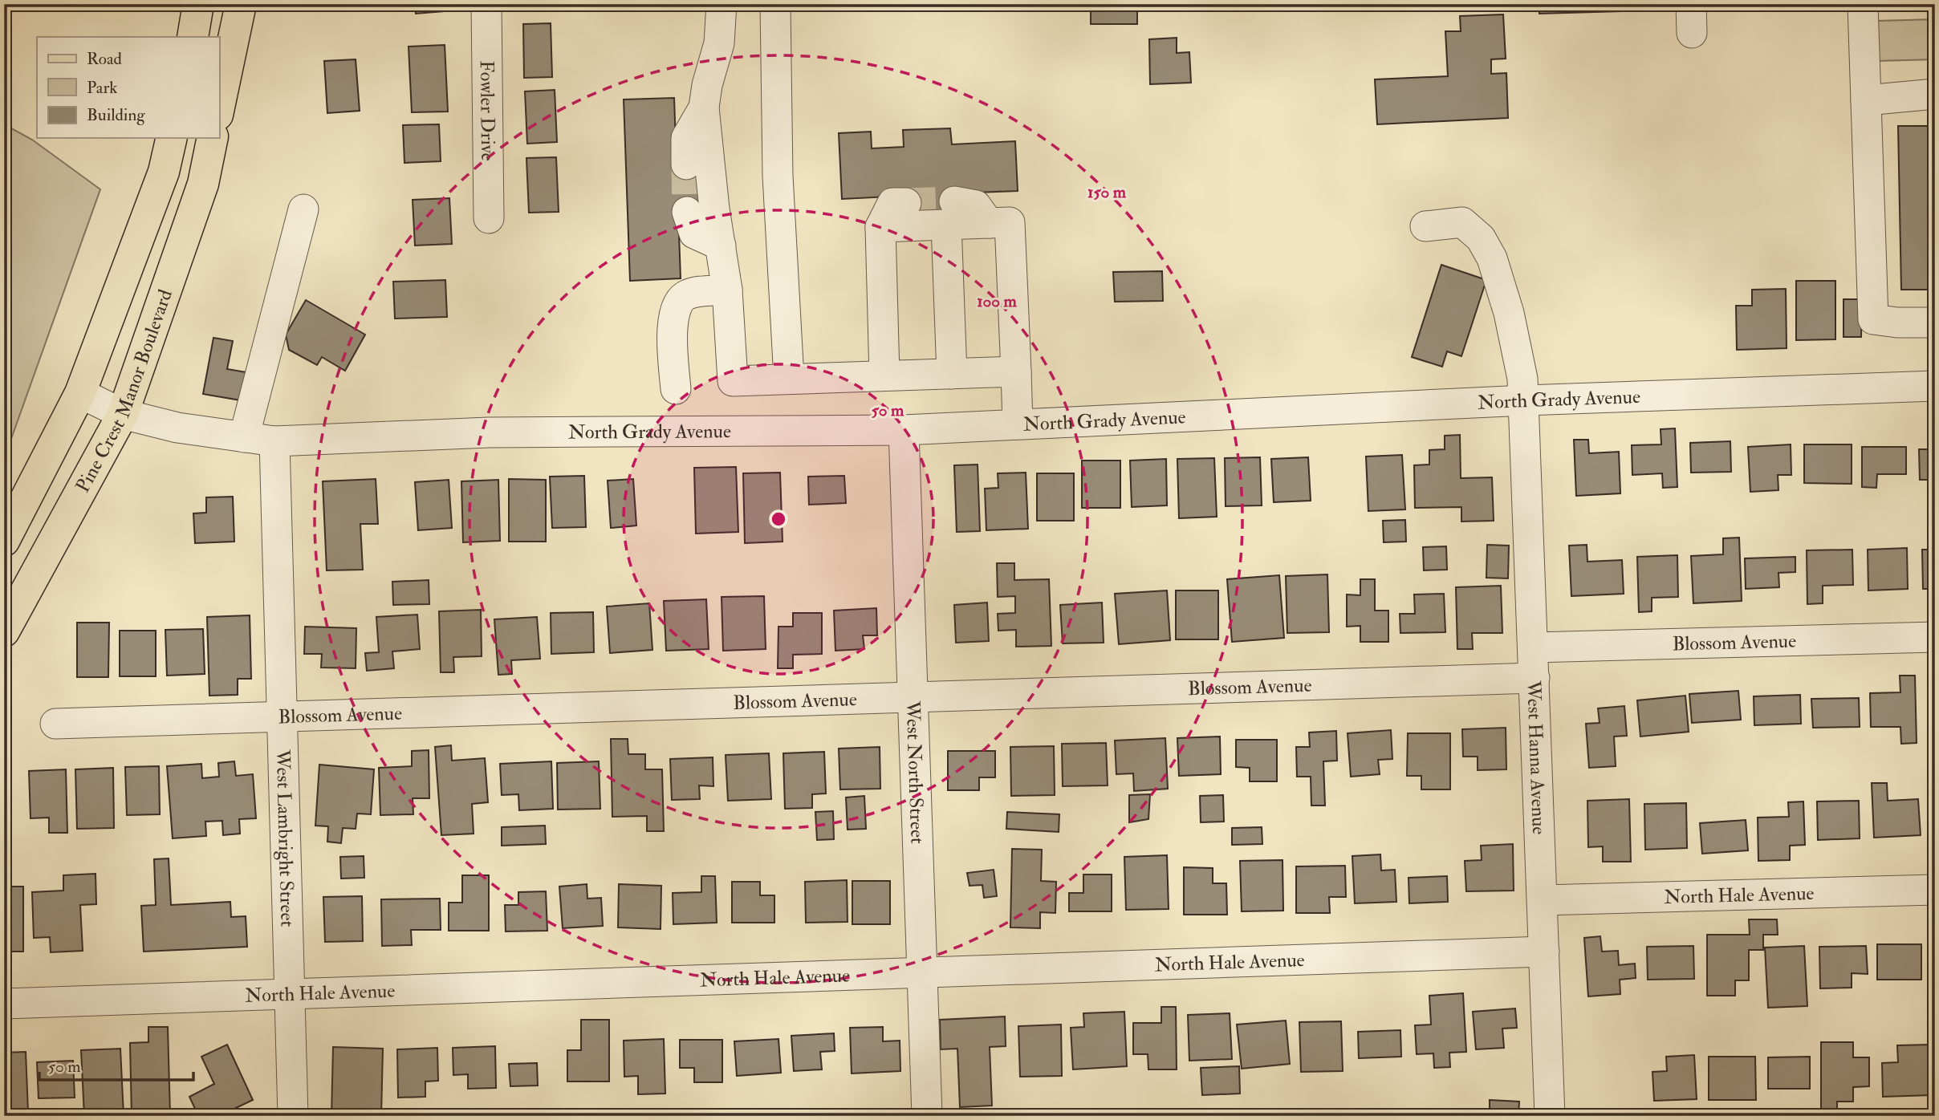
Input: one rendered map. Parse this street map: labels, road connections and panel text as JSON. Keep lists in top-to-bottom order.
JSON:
{
  "streets": {
    "main road": ["Pine Crest Manor Boulevard"],
    "street": [
      "Fowler Drive",
      "North Grady Avenue",
      "Blossom Avenue",
      "West Hanna Avenue",
      "West North Street",
      "West Lambright Street",
      "North Hale Avenue"
    ]
  },
  "crossings": [
    ["Pine Crest Manor Boulevard", "North Grady Avenue"],
    ["North Grady Avenue", "West Hanna Avenue"],
    ["North Grady Avenue", "West North Street"],
    ["North Grady Avenue", "West Lambright Street"],
    ["Blossom Avenue", "West Hanna Avenue"],
    ["Blossom Avenue", "West North Street"],
    ["Blossom Avenue", "West Lambright Street"],
    ["West Hanna Avenue", "North Hale Avenue"],
    ["West North Street", "North Hale Avenue"],
    ["West Lambright Street", "North Hale Avenue"]
  ],
  "legend": ["Road", "Park", "Building"],
  "scale_bar": "50 m",
  "rings": ["150 m", "100 m", "50 m"]
}
